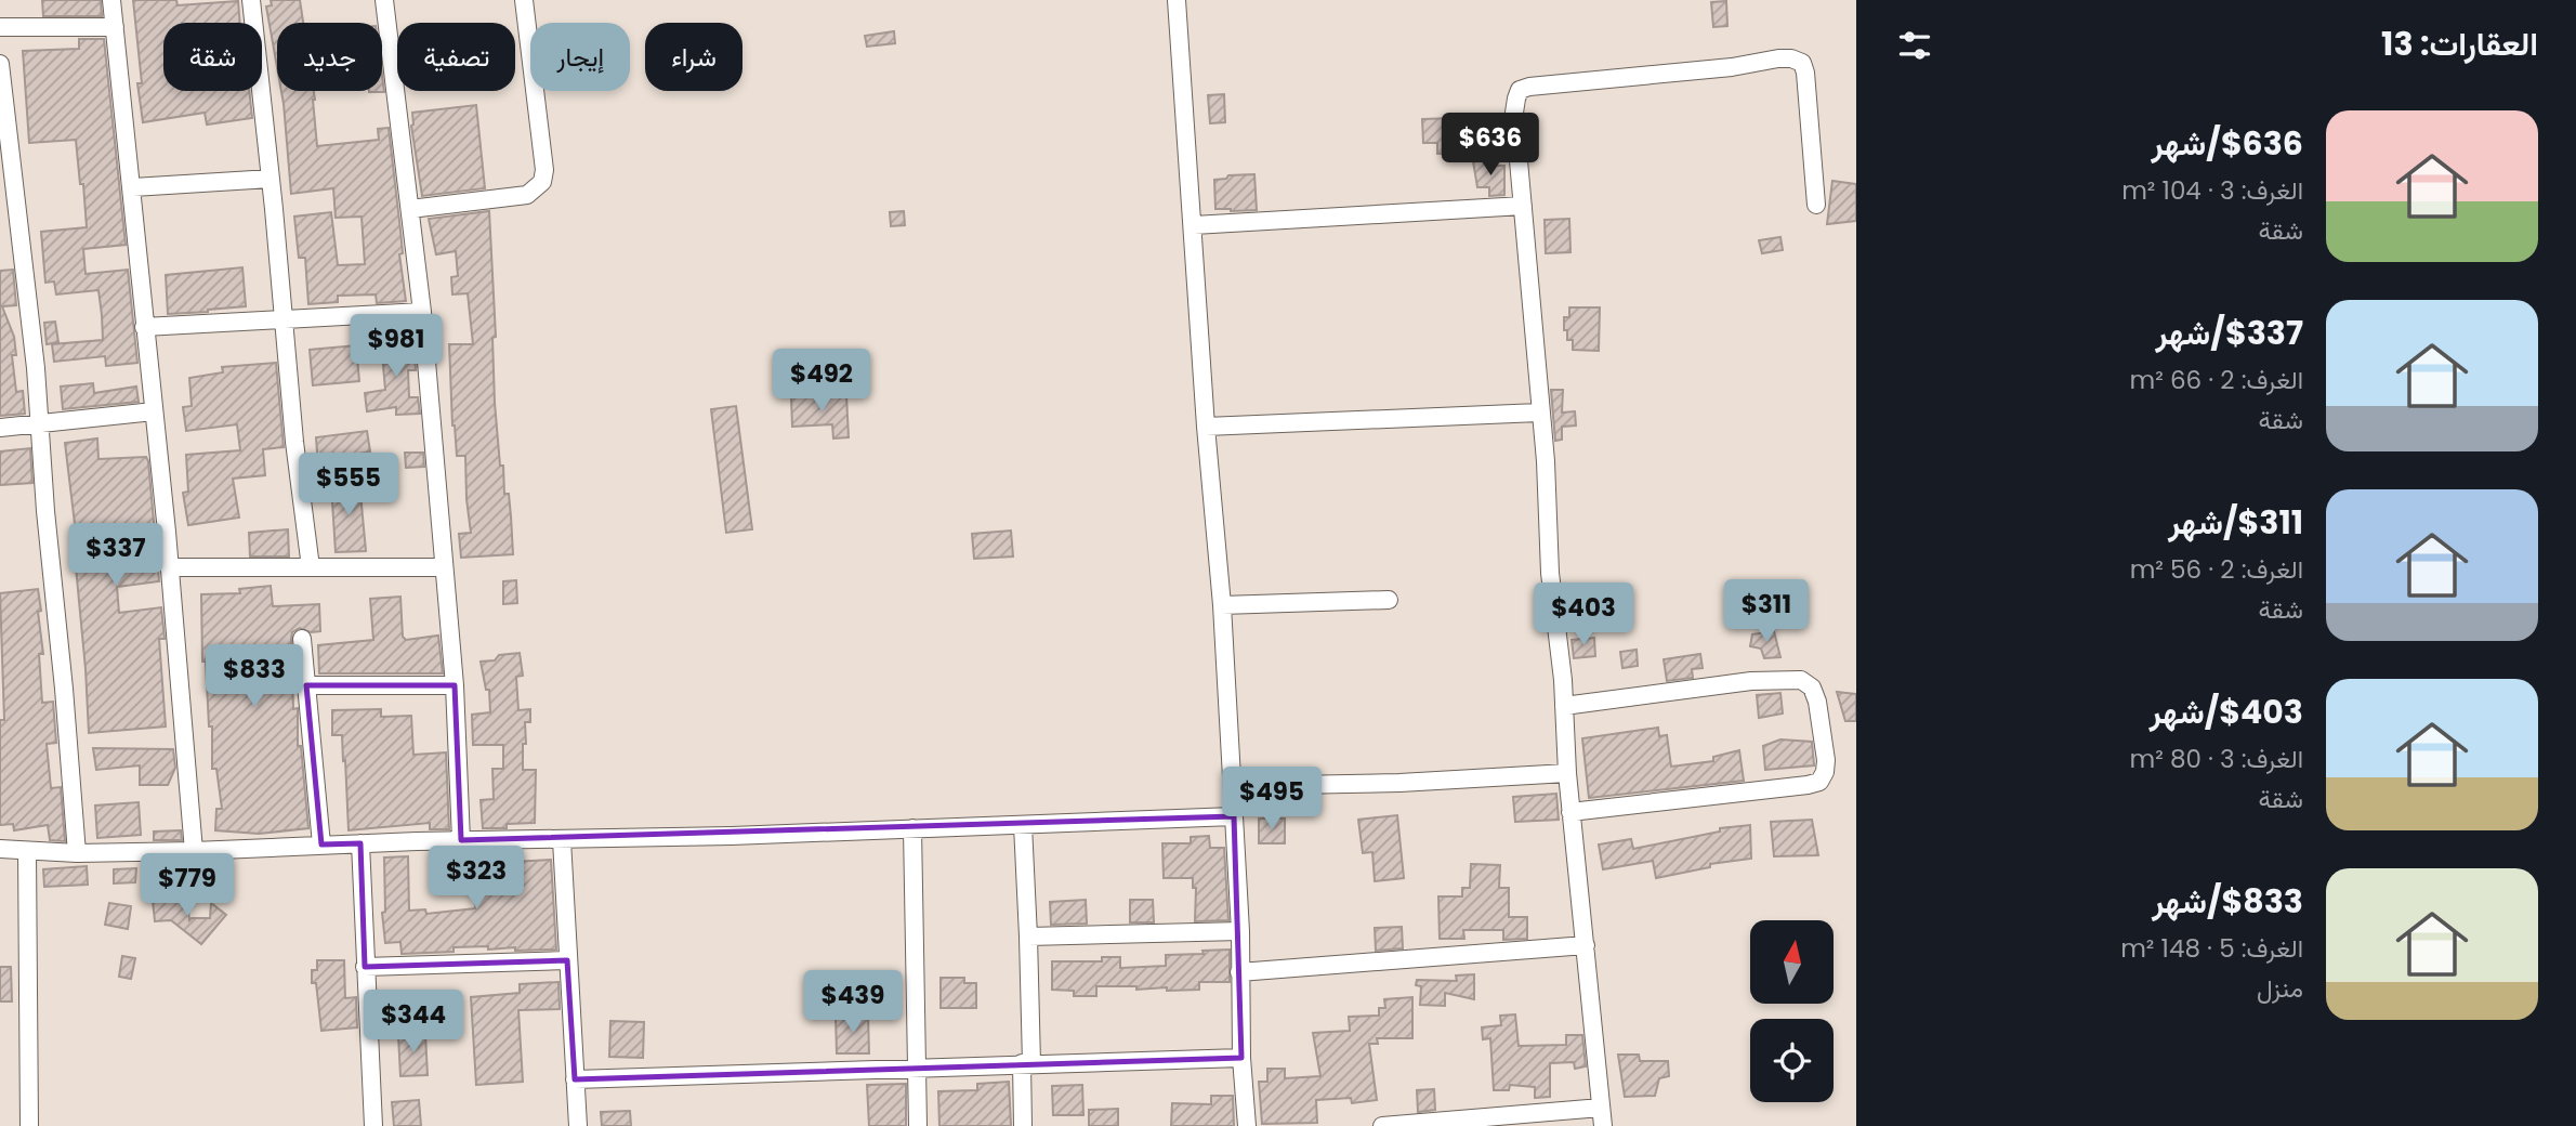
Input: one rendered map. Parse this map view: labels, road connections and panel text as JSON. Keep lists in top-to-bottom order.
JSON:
{
  "north": "top",
  "page": {
    "heading": "العقارات: 13",
    "chip": [
      "شراء",
      "إيجار",
      "تصفية",
      "جديد",
      "شقة"
    ],
    "list": [
      {
        "name": "$636/شهر",
        "note": "الغرف: 3 · 104 m² · شقة"
      },
      {
        "name": "$337/شهر",
        "note": "الغرف: 2 · 66 m² · شقة"
      },
      {
        "name": "$311/شهر",
        "note": "الغرف: 2 · 56 m² · شقة"
      },
      {
        "name": "$403/شهر",
        "note": "الغرف: 3 · 80 m² · شقة"
      },
      {
        "name": "$833/شهر",
        "note": "الغرف: 5 · 148 m² · منزل"
      }
    ],
    "price": [
      "$636",
      "$981",
      "$492",
      "$555",
      "$337",
      "$311",
      "$403",
      "$833",
      "$495",
      "$323",
      "$779",
      "$439",
      "$344"
    ]
  }
}
